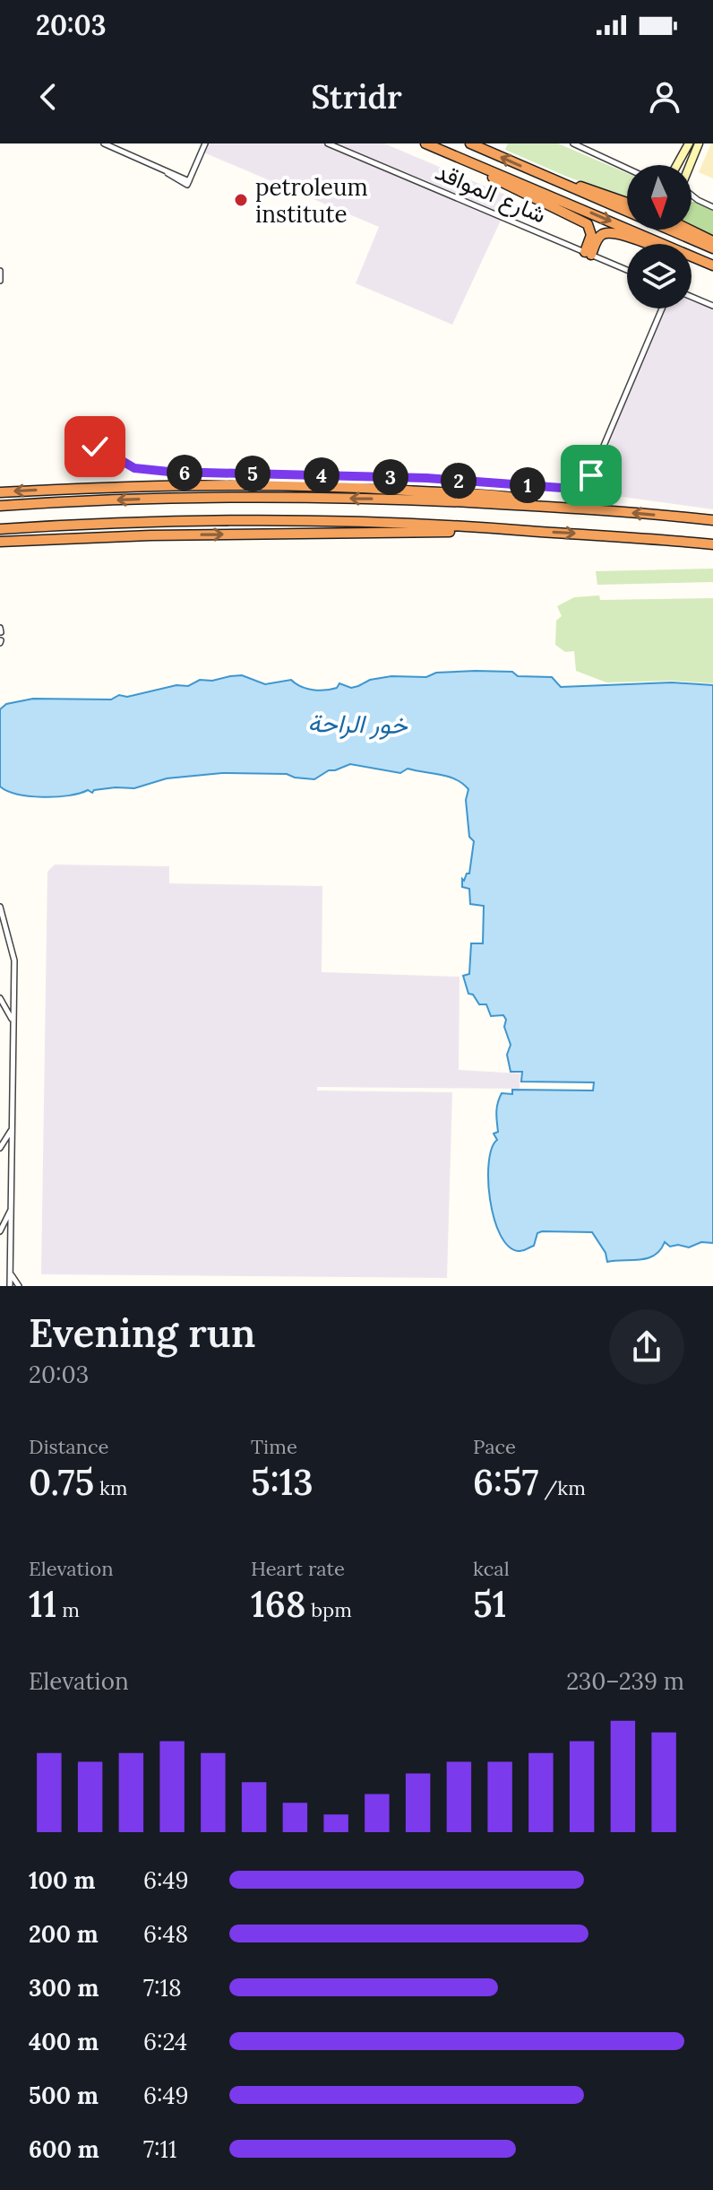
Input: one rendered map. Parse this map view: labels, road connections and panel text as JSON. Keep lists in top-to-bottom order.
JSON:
{
  "streets": {
    "street": ["شارع المواقد"]
  },
  "water": ["خور الراحة"],
  "places": ["petroleum institute"],
  "north": "bottom",
  "page": {
    "status": "20:03",
    "header": "Stridr",
    "pins": [
      "6",
      "5",
      "4",
      "3",
      "2",
      "1"
    ],
    "heading": ["Evening run", "20:03"],
    "stats": [
      ["Distance", "0.75 km"],
      ["Time", "5:13"],
      ["Pace", "6:57 /km"],
      ["Elevation", "11 m"],
      ["Heart rate", "168 bpm"],
      ["kcal", "51"]
    ],
    "chart": ["Elevation", "230–239 m"],
    "list": [
      {
        "name": "100 m",
        "note": "6:49"
      },
      {
        "name": "200 m",
        "note": "6:48"
      },
      {
        "name": "300 m",
        "note": "7:18"
      },
      {
        "name": "400 m",
        "note": "6:24"
      },
      {
        "name": "500 m",
        "note": "6:49"
      },
      {
        "name": "600 m",
        "note": "7:11"
      }
    ]
  }
}
